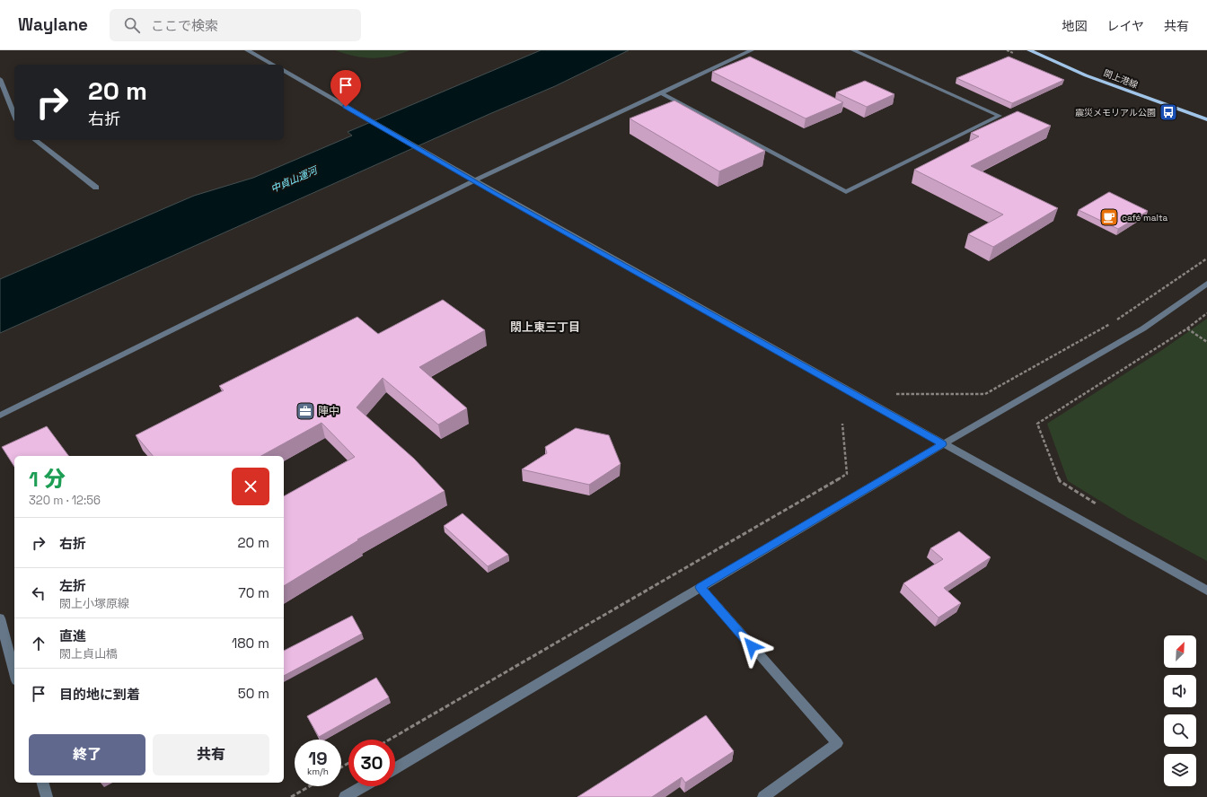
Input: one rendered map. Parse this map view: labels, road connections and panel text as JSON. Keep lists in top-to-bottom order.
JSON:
{
  "streets": {
    "main road": ["閖上港線"]
  },
  "districts": ["閖上東三丁目"],
  "water": ["中貞山運河"],
  "places": {
    "bus stop": ["震災メモリアル公園"],
    "cafe": ["café malta"],
    "office": ["陣中"]
  },
  "north": "top right",
  "page": {
    "header": "Waylane",
    "search": "ここで検索",
    "nav": ["地図", "レイヤ", "共有"],
    "turn": ["20 m", "右折"],
    "heading": ["1 分", "320 m · 12:56"],
    "list": [
      {
        "name": "右折",
        "value": "20 m"
      },
      {
        "name": "左折",
        "note": "閖上小塚原線",
        "value": "70 m"
      },
      {
        "name": "直進",
        "note": "閖上貞山橋",
        "value": "180 m"
      },
      {
        "name": "目的地に到着",
        "value": "50 m"
      }
    ],
    "buttons": ["終了", "共有"],
    "speed": "19 km/h",
    "limit": "30"
  }
}
